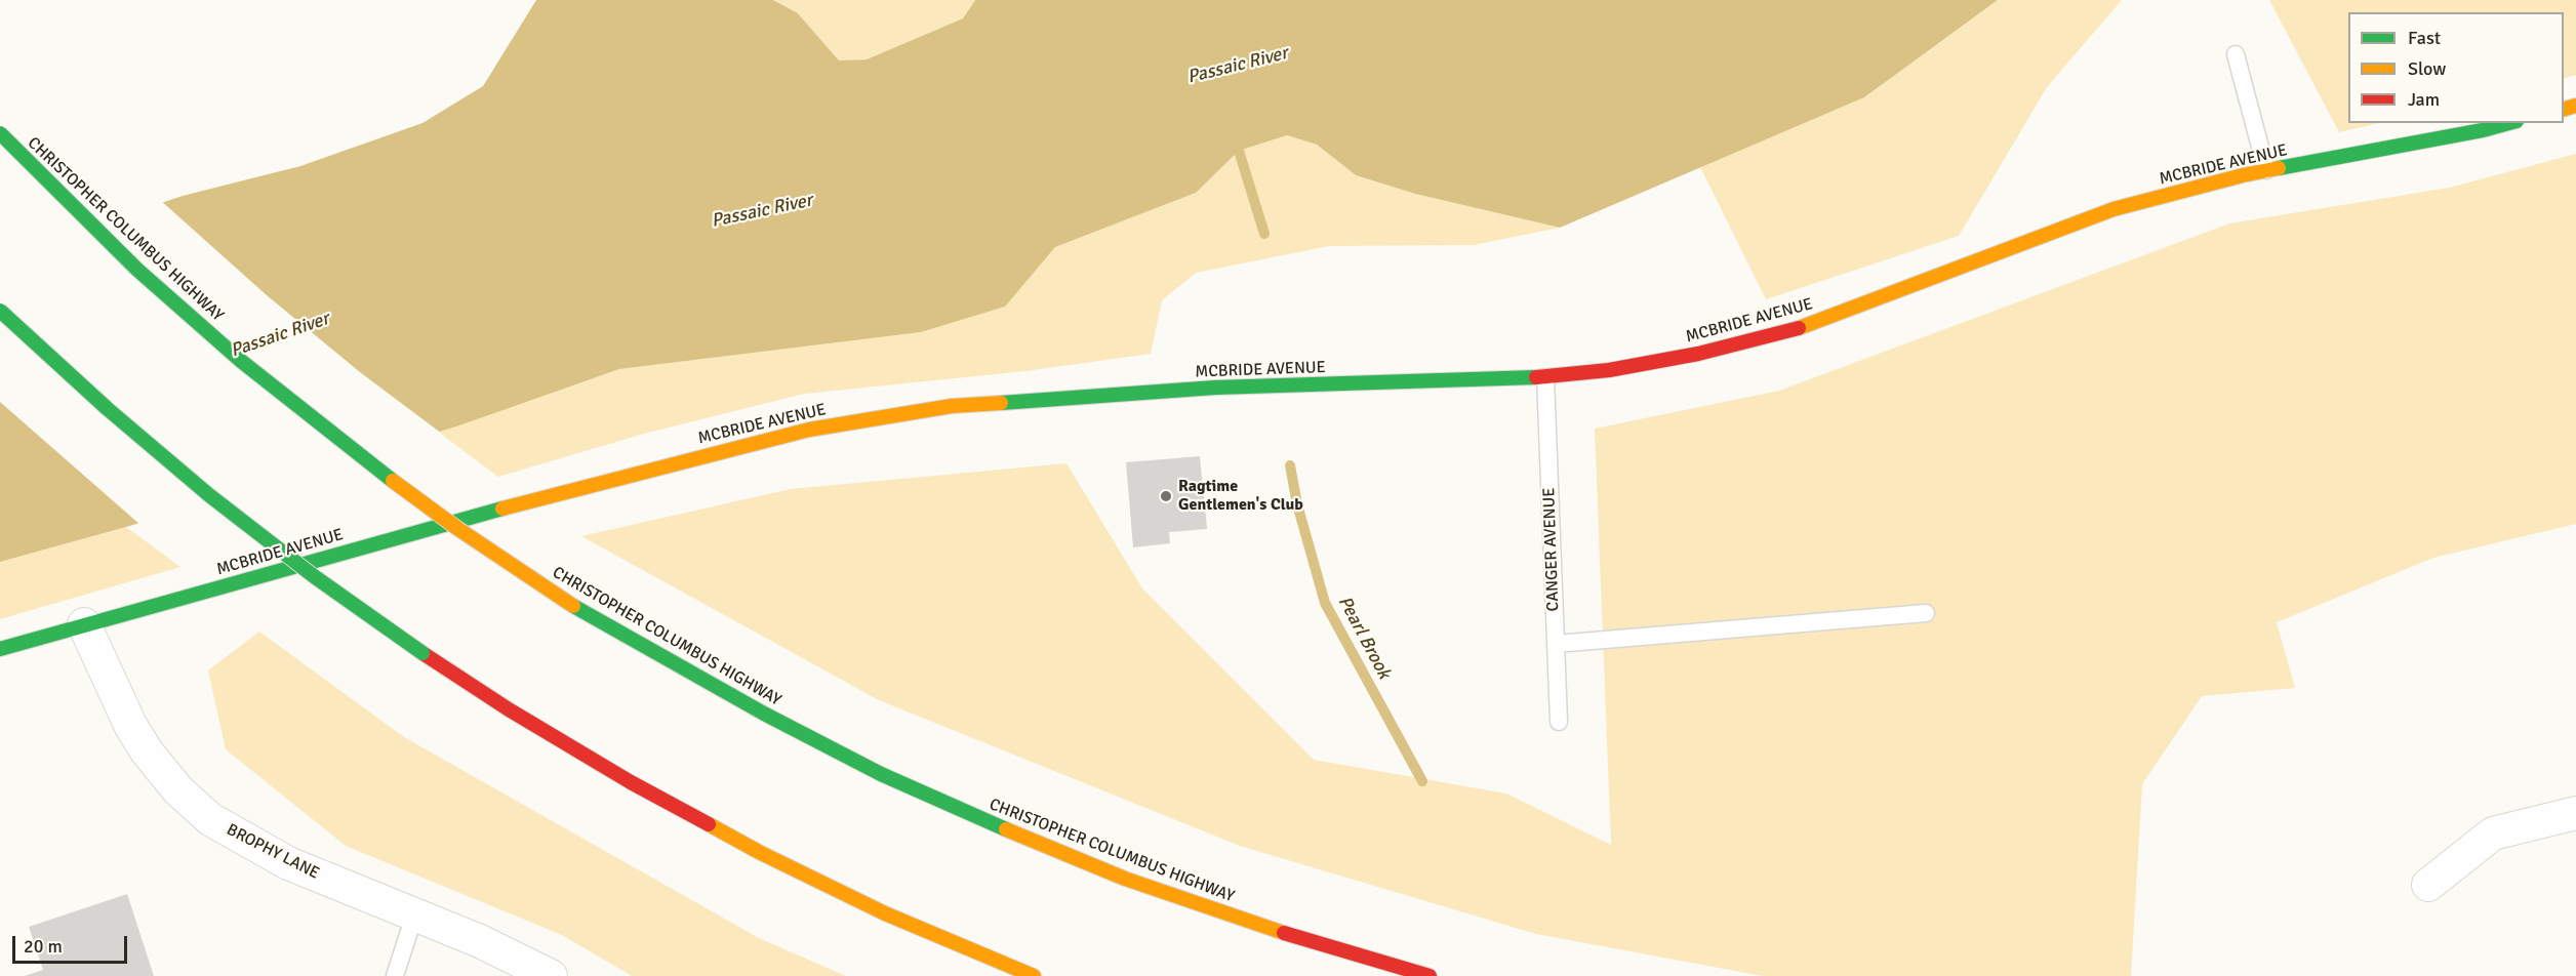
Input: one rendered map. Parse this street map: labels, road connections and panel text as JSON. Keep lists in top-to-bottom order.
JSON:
{
  "streets": {
    "main road": ["MCBRIDE AVENUE", "CHRISTOPHER COLUMBUS HIGHWAY"],
    "street": ["BROPHY LANE"],
    "lane": ["CANGER AVENUE"]
  },
  "crossings": [
    ["MCBRIDE AVENUE", "CANGER AVENUE"],
    ["MCBRIDE AVENUE", "BROPHY LANE"]
  ],
  "water": ["Passaic River", "Pearl Brook"],
  "places": ["Ragtime Gentlemen's Club"],
  "legend": ["Fast", "Slow", "Jam"],
  "scale_bar": "20 m"
}
